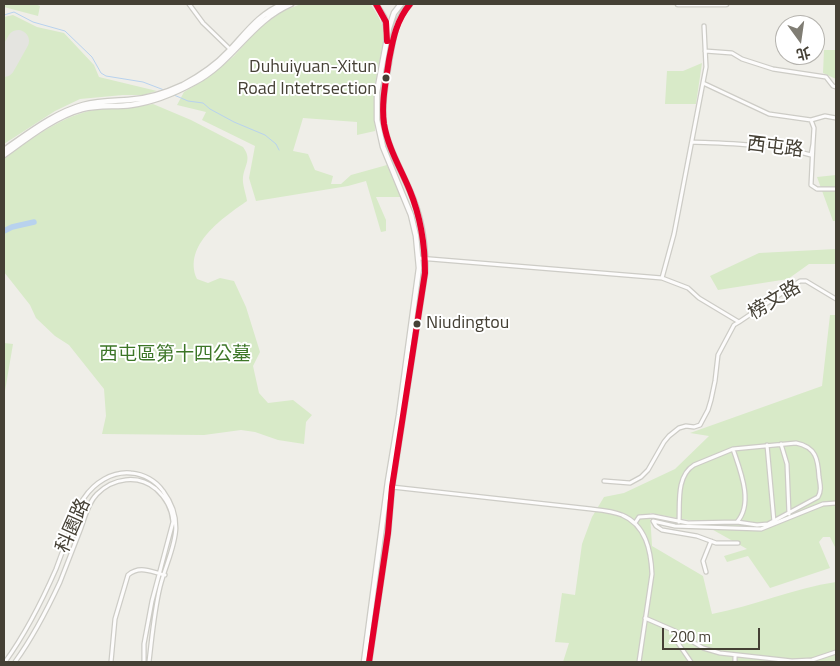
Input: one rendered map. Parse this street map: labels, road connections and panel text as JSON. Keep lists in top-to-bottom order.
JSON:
{
  "streets": {
    "street": ["西屯路", "榜文路", "科園路"]
  },
  "parks": ["西屯區第十四公墓"],
  "places": ["Duhuiyuan-Xitun Road Intetrsection", "Niudingtou"],
  "scale_bar": "200 m",
  "north": "bottom"
}
